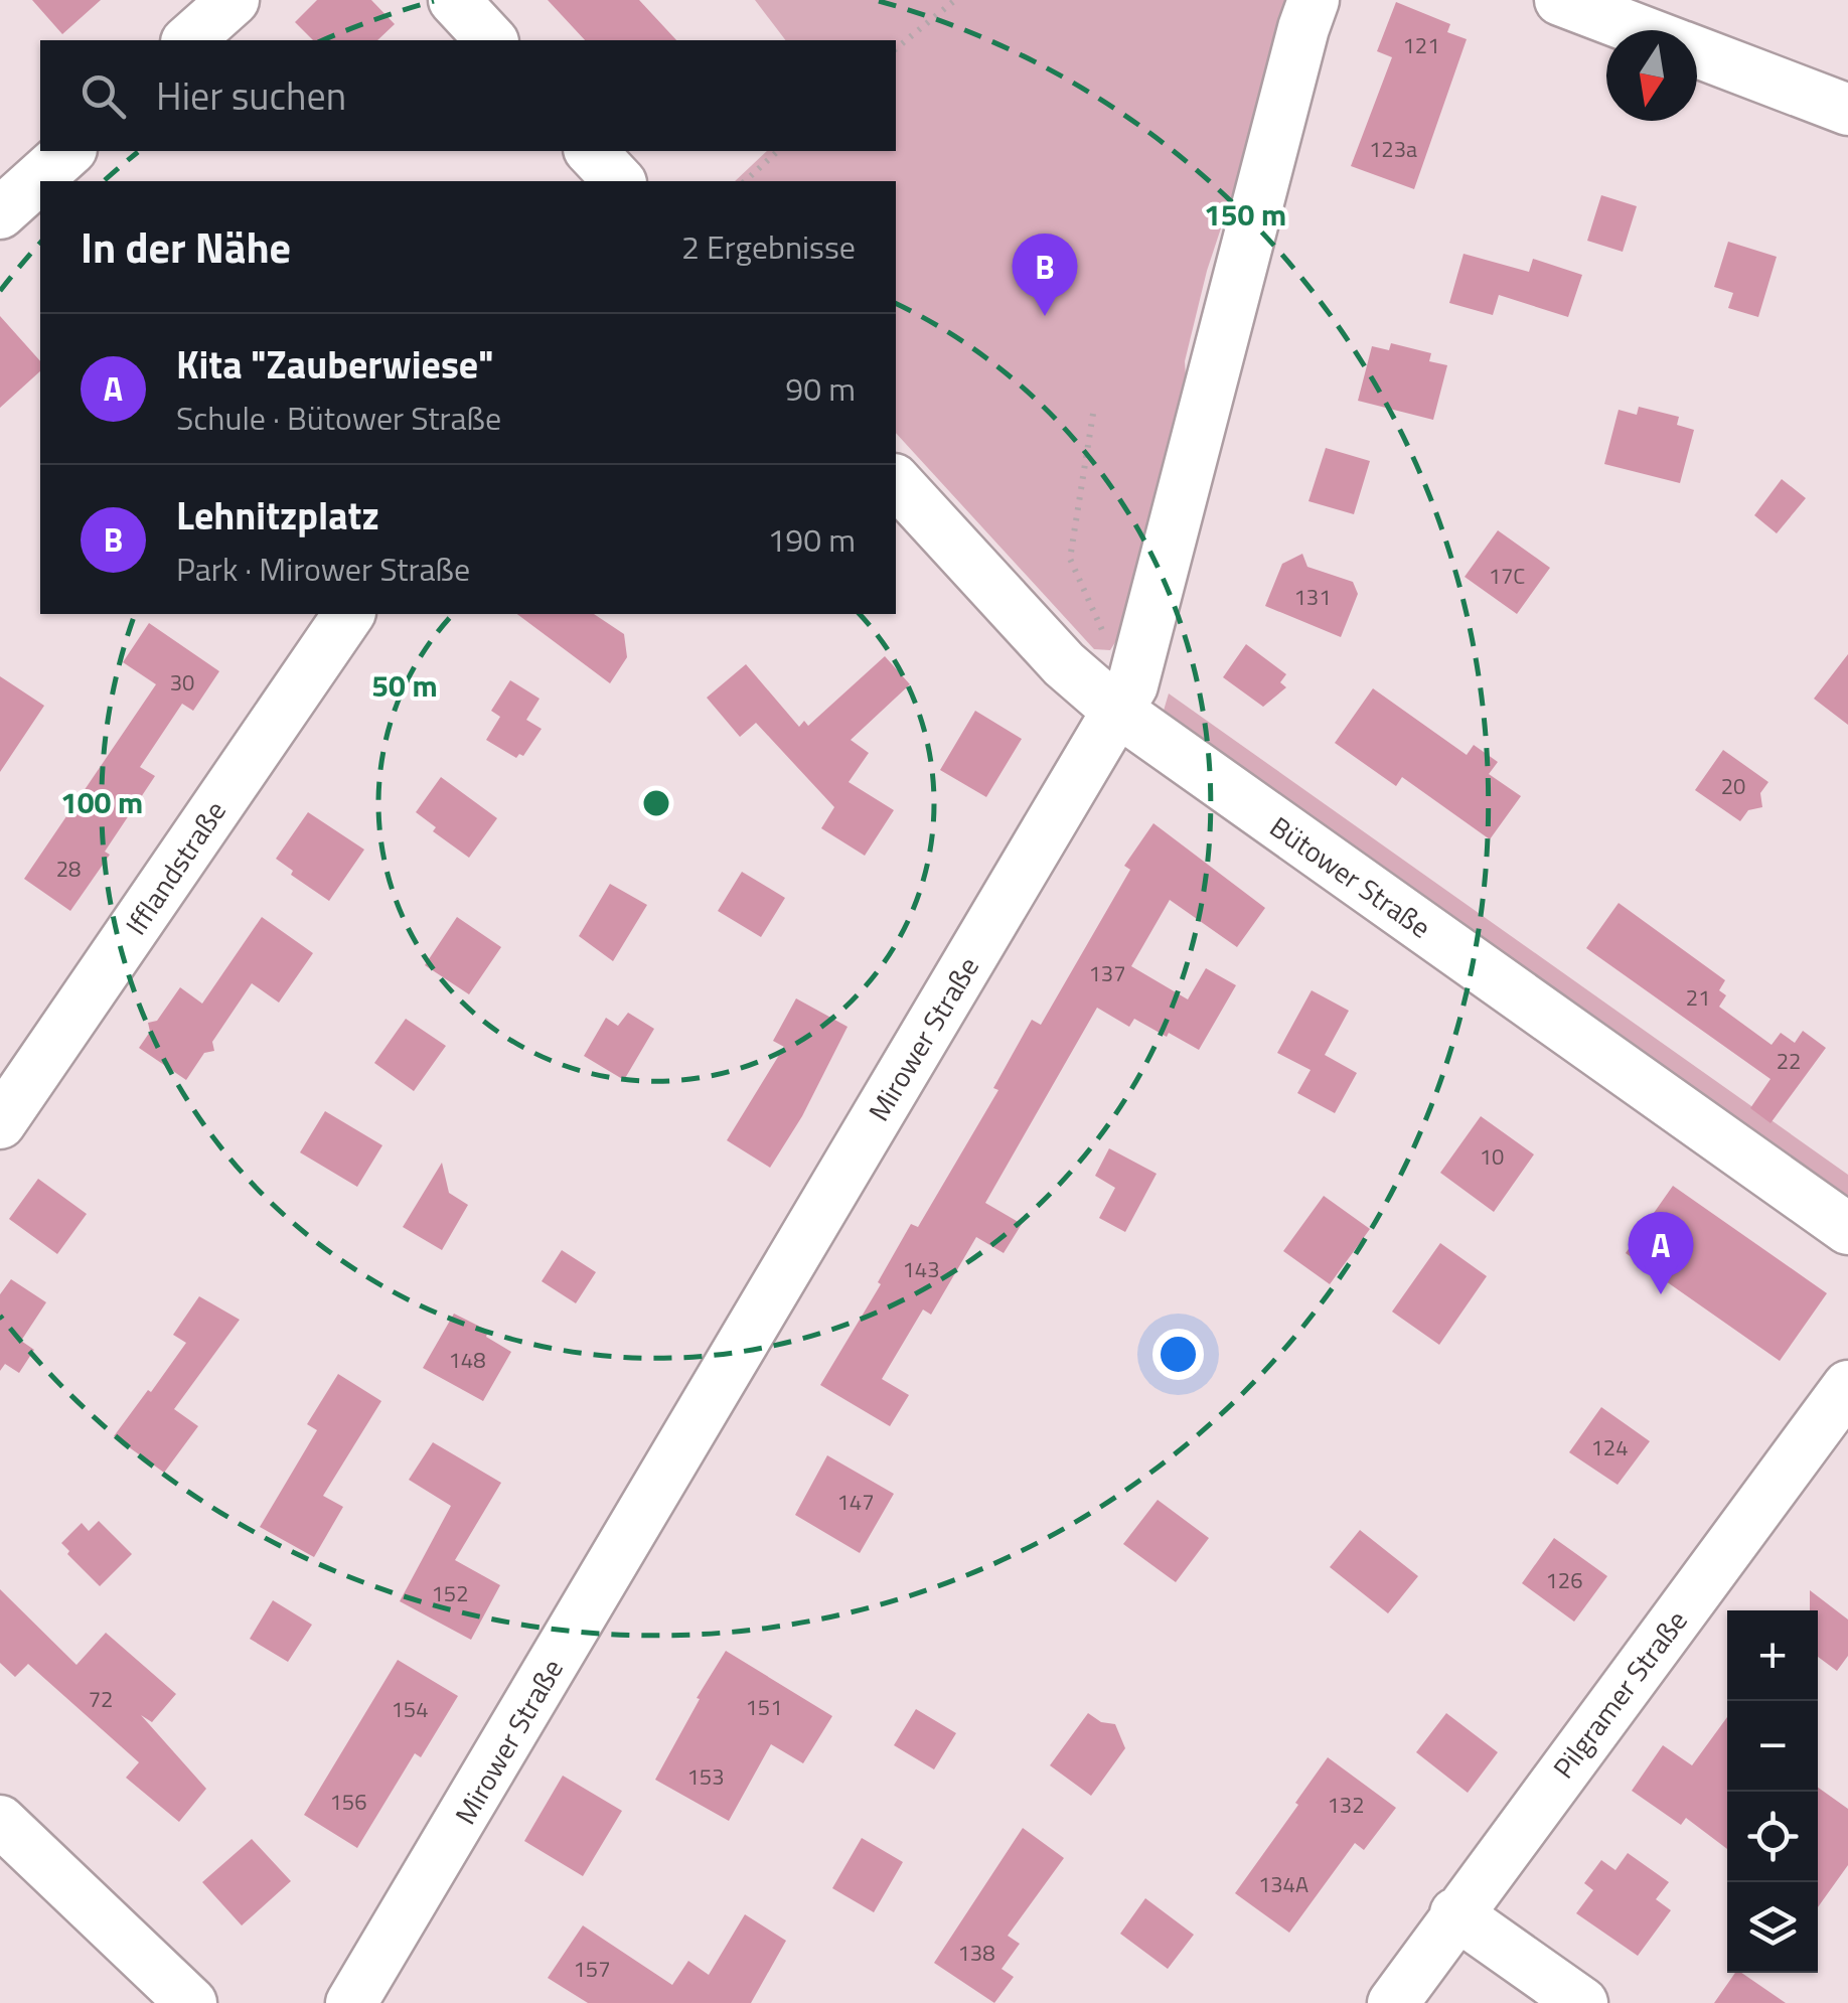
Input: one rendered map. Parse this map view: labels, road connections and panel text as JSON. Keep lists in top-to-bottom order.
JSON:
{
  "streets": {
    "street": [
      "Ifflandstraße",
      "Bütower Straße",
      "Mirower Straße",
      "Pilgramer Straße"
    ]
  },
  "crossings": [
    ["Bütower Straße", "Mirower Straße"]
  ],
  "house_numbers": [
    "121",
    "123a",
    "17C",
    "131",
    "30",
    "20",
    "28",
    "137",
    "21",
    "22",
    "10",
    "143",
    "148",
    "124",
    "147",
    "126",
    "152",
    "72",
    "151",
    "154",
    "153",
    "156",
    "132",
    "134A",
    "138",
    "157"
  ],
  "north": "bottom",
  "page": {
    "search": "Hier suchen",
    "heading": ["In der Nähe", "2 Ergebnisse"],
    "pins": ["B", "A"],
    "list": [
      {
        "mark": "A",
        "name": "Kita \"Zauberwiese\"",
        "note": "Schule · Bütower Straße",
        "value": "90 m"
      },
      {
        "mark": "B",
        "name": "Lehnitzplatz",
        "note": "Park · Mirower Straße",
        "value": "190 m"
      }
    ],
    "map_buttons": ["+", "−"]
  },
  "rings": ["150 m", "50 m", "100 m"]
}
